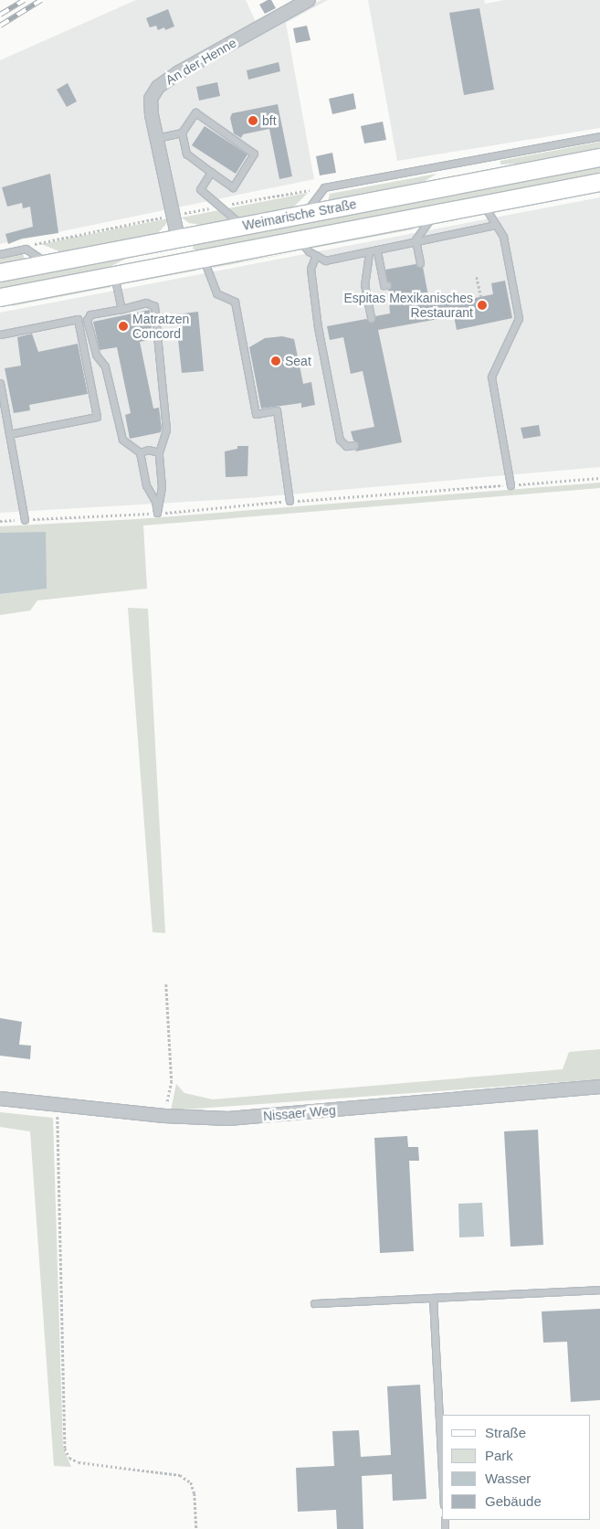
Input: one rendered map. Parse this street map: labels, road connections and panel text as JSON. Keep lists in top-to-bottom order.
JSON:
{
  "streets": {
    "main road": ["Weimarische Straße"],
    "street": ["An der Henne", "Nissaer Weg"]
  },
  "crossings": [
    ["An der Henne", "Weimarische Straße"]
  ],
  "places": [
    "bft",
    "Espitas Mexikanisches Restaurant",
    "Matratzen Concord",
    "Seat"
  ],
  "legend": [
    "Straße",
    "Park",
    "Wasser",
    "Gebäude"
  ]
}
